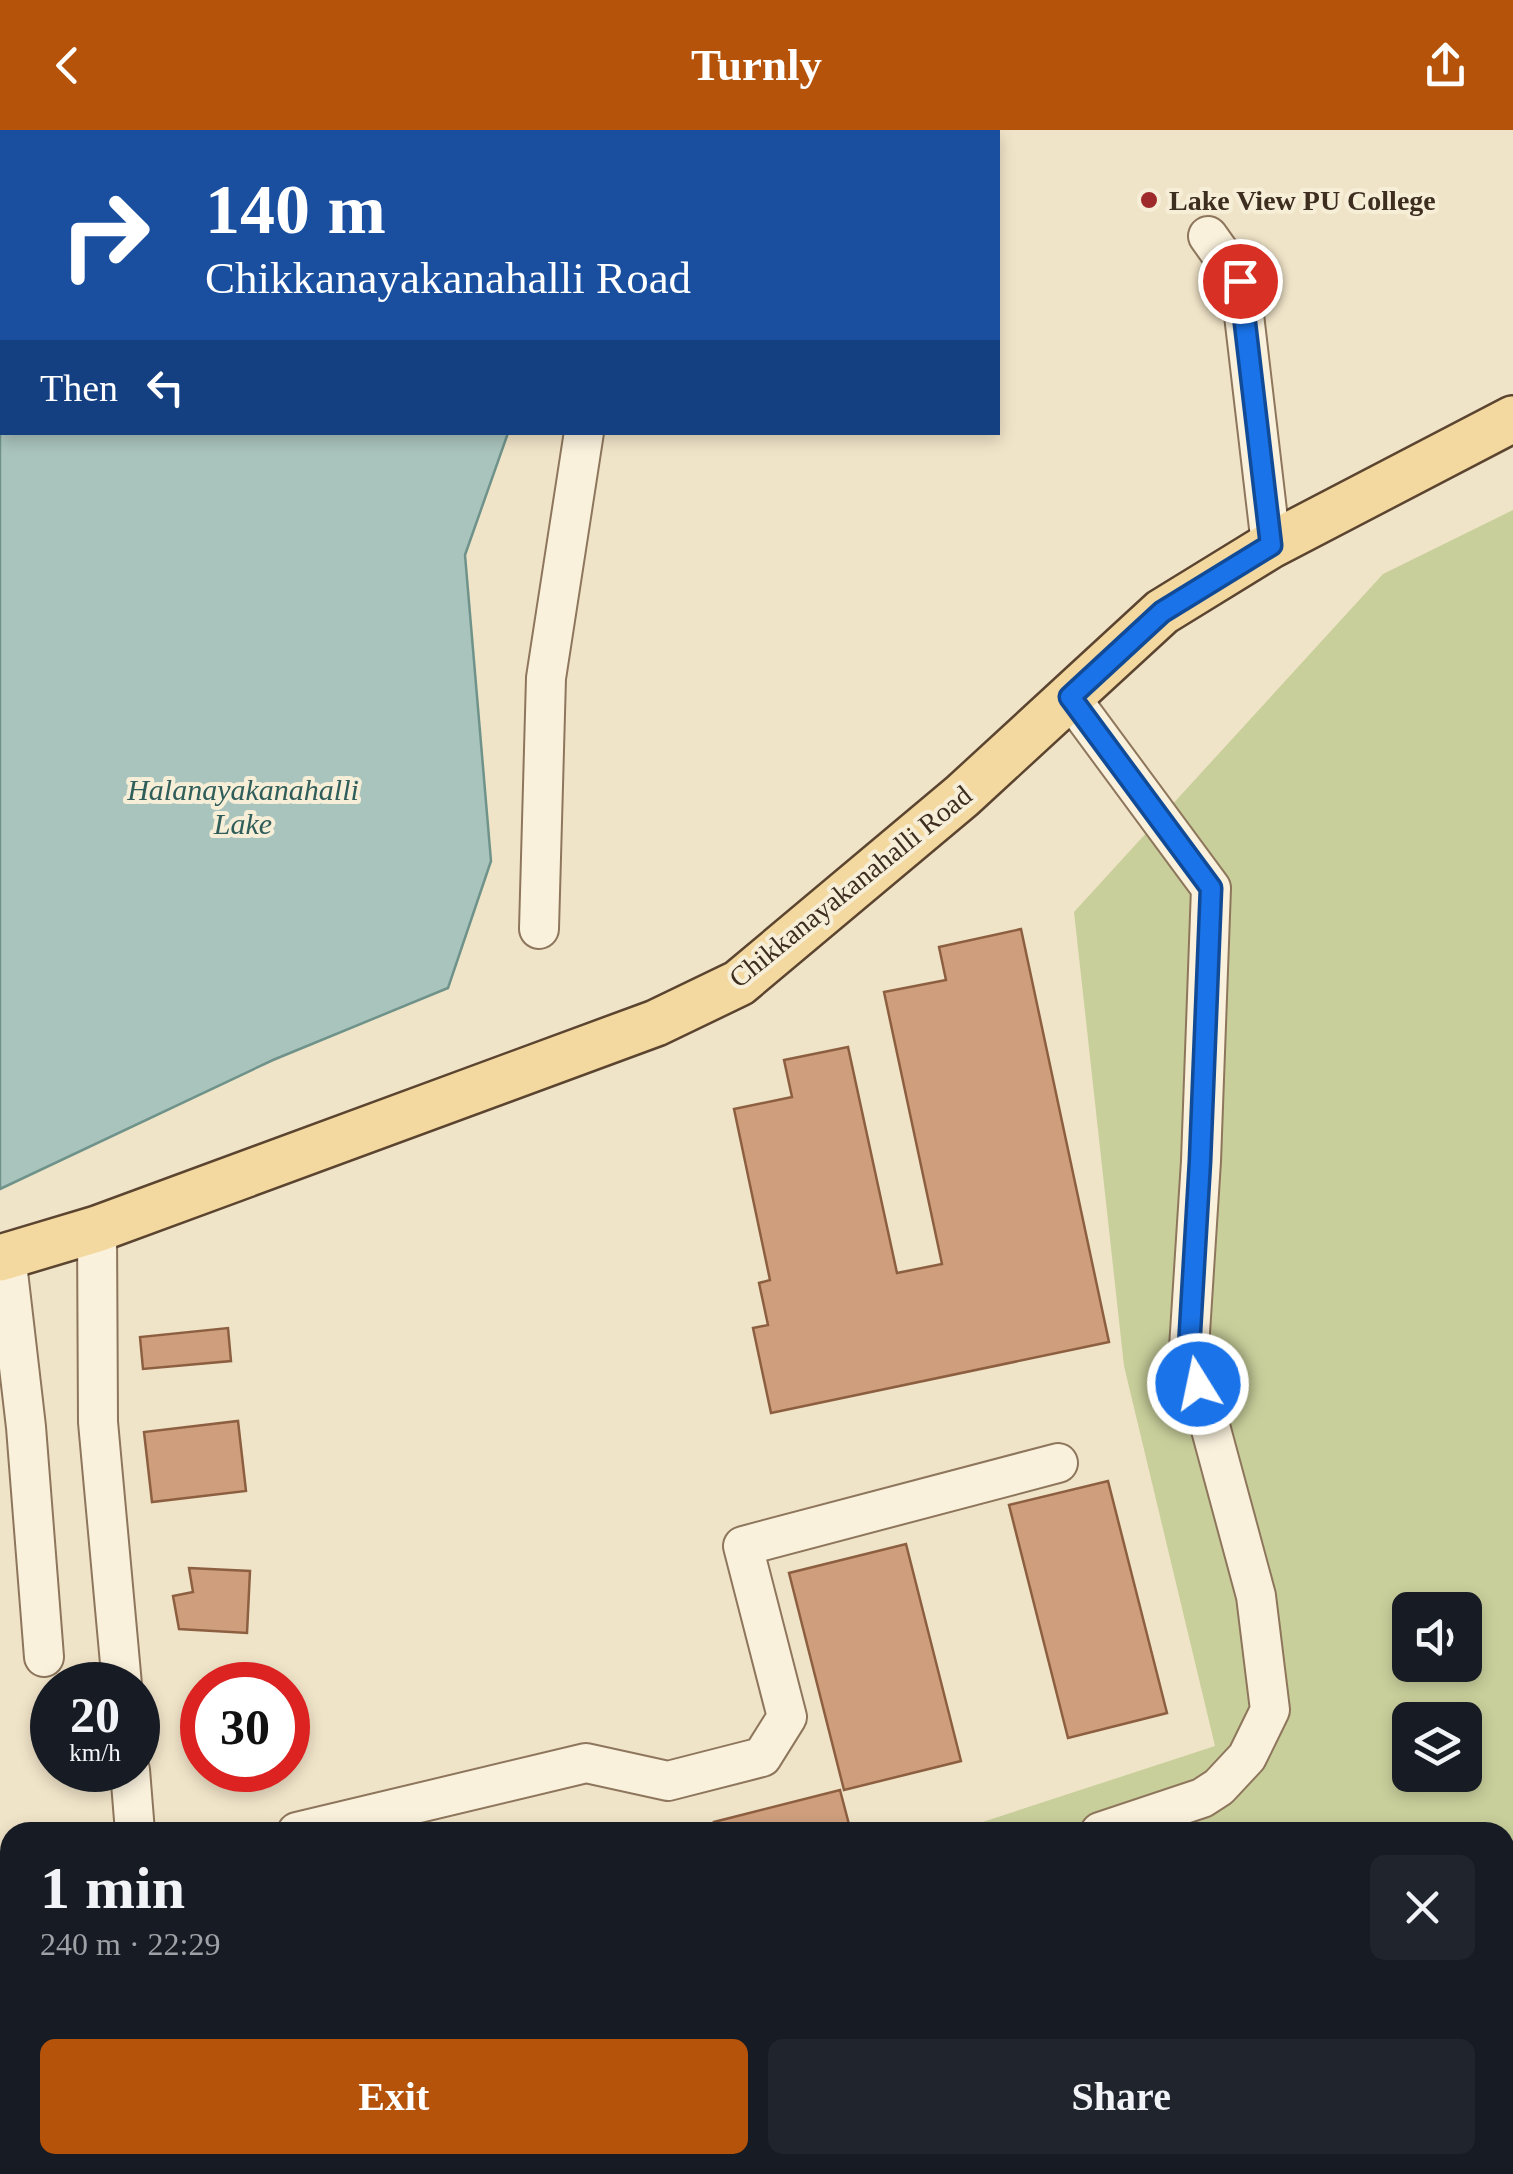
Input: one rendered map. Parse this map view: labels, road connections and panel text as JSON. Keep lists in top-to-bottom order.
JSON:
{
  "streets": {
    "main road": ["Chikkanayakanahalli Road"]
  },
  "water": ["Halanayakanahalli Lake"],
  "places": ["Lake View PU College"],
  "page": {
    "header": "Turnly",
    "turn": ["140 m", "Chikkanayakanahalli Road"],
    "then": "Then",
    "speed": "20 km/h",
    "limit": "30",
    "heading": ["1 min", "240 m · 22:29"],
    "buttons": ["Exit", "Share"]
  }
}
